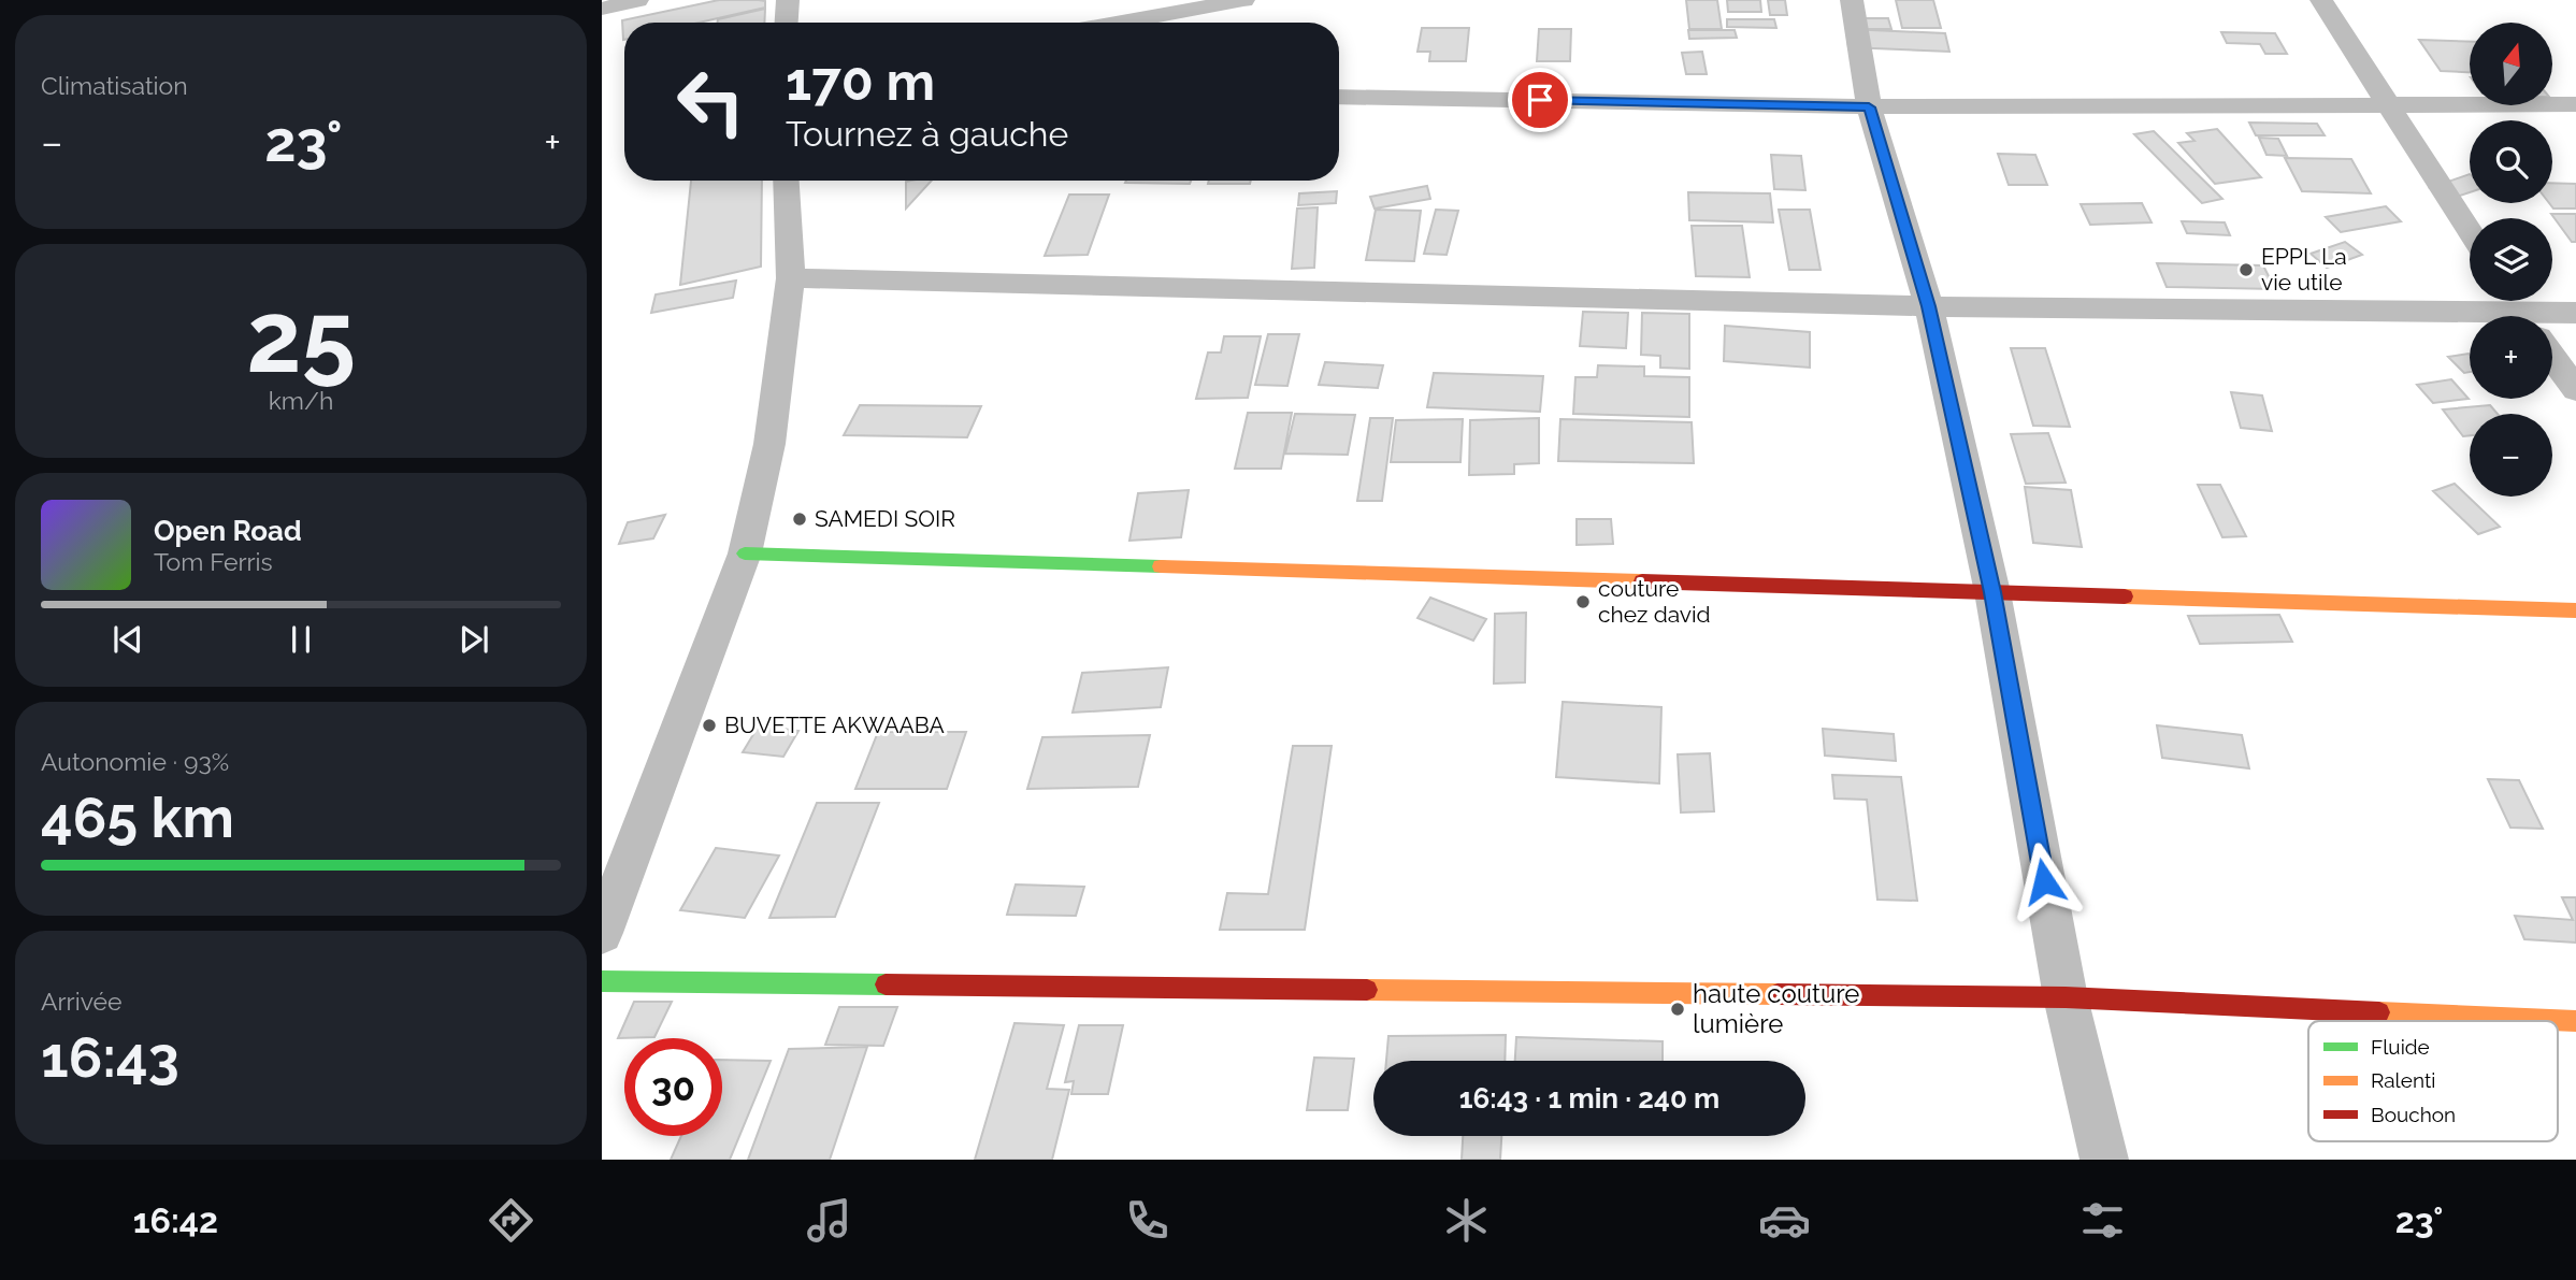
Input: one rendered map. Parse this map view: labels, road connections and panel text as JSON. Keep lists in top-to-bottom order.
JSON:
{
  "places": [
    "EPPL La vie utile",
    "SAMEDI SOIR",
    "couture chez david",
    "BUVETTE AKWAABA",
    "haute couture lumière"
  ],
  "legend": ["Fluide", "Ralenti", "Bouchon"],
  "north": "top",
  "page": {
    "tile": [
      "Climatisation",
      ["25", "km/h"],
      ["Autonomie · 93%", "465 km"],
      ["Arrivée", "16:43"]
    ],
    "map_buttons": ["+", "−"],
    "turn": ["170 m", "Tournez à gauche"],
    "heat": ["−", "23°", "+"],
    "song": ["Open Road", "Tom Ferris"],
    "limit": "30",
    "trip": "16:43 · 1 min · 240 m",
    "tabs": ["16:42", "23°"]
  }
}
